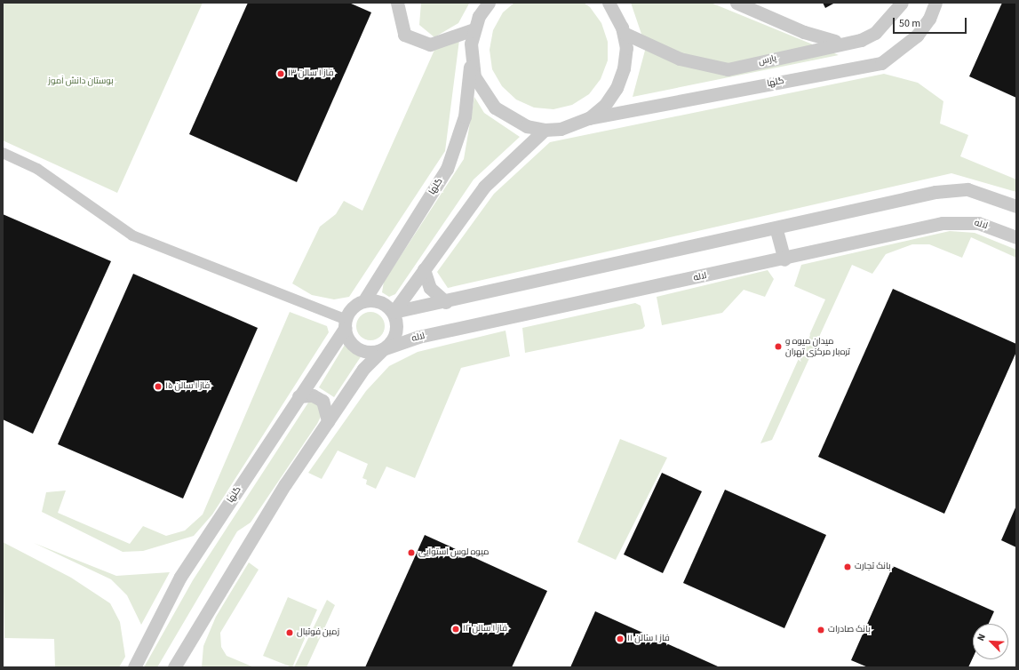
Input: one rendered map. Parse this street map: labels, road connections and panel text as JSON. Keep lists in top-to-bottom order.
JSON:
{
  "streets": {
    "street": ["پارس", "گلها", "لاله"]
  },
  "crossings": [
    ["گلها", "لاله"]
  ],
  "parks": ["بوستان دانش آموز"],
  "places": [
    "فاز ۱ سالن ۱۳",
    "میدان میوه و تره‌بار مرکزی تهران",
    "فاز ۱ سالن ۱۵",
    "میوه لوس استوایی",
    "بانک تجارت",
    "فاز ۱ سالن ۱۲",
    "بانک صادرات",
    "زمین فوتبال",
    "فاز ۱ سالن ۱۱"
  ],
  "scale_bar": "50 m",
  "north": "top left"
}
